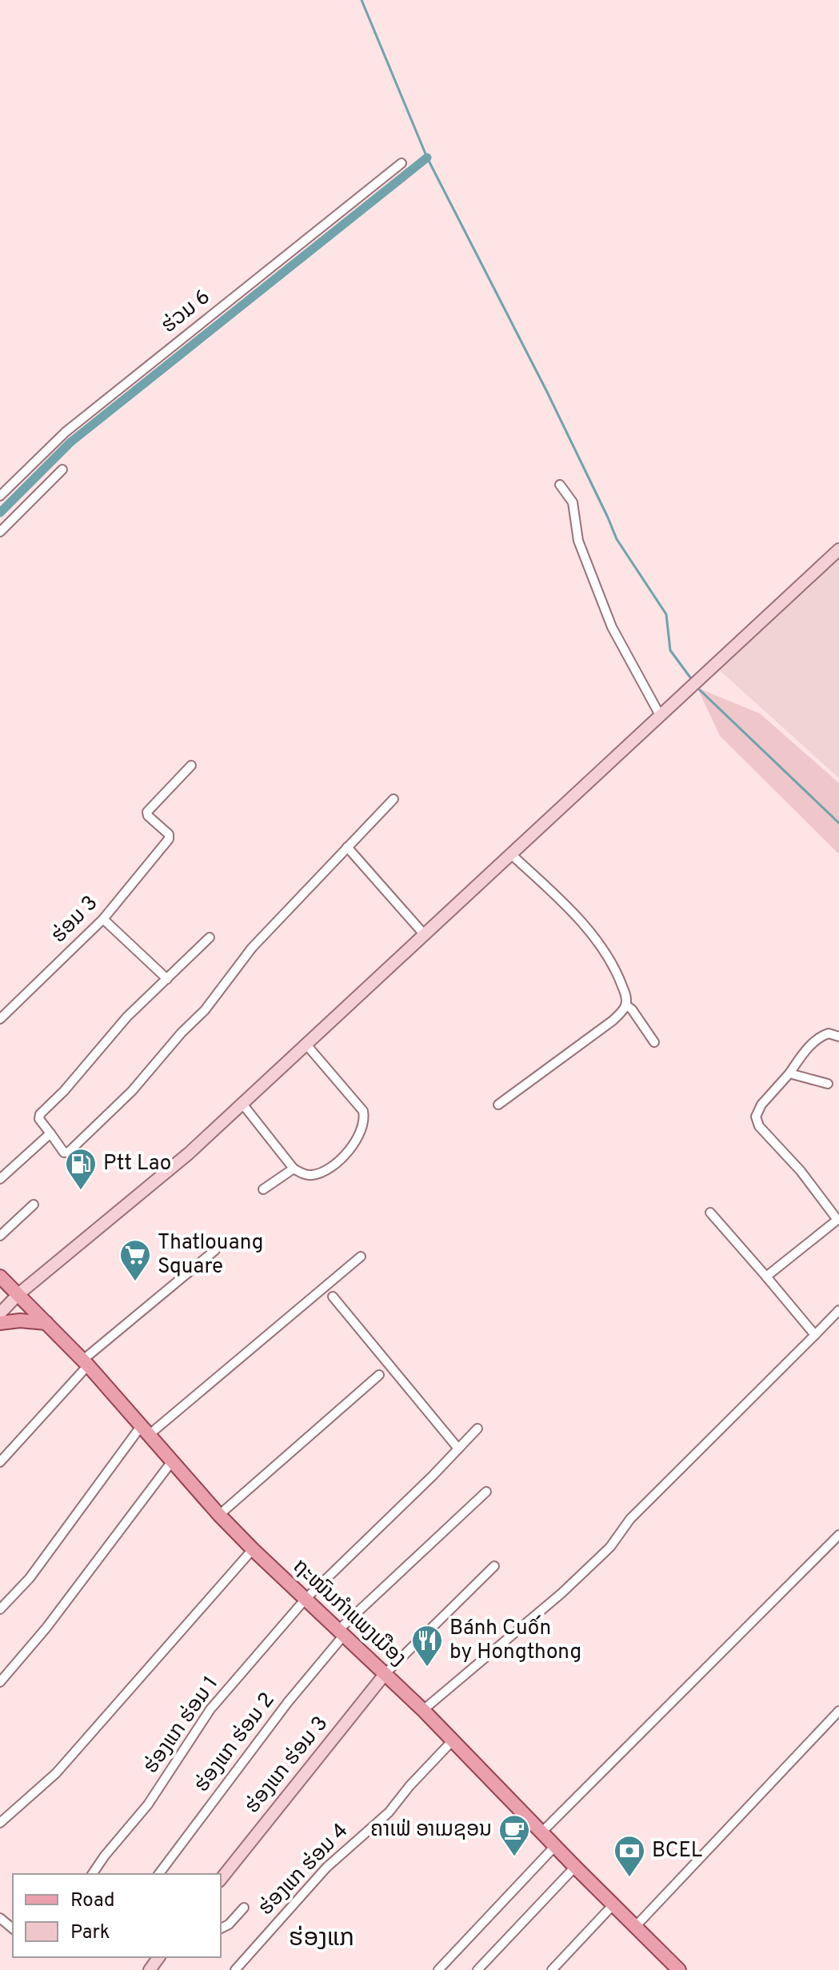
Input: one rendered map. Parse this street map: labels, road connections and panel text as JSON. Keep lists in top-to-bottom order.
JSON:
{
  "streets": {
    "main road": ["ຖະໜົນກຳແພງເມືອງ", "ຮ່ອງແກ ຮ່ອມ 3"],
    "street": [
      "ຮ່ວມ 6",
      "ຮ່ອມ 3",
      "ຮ່ອງແກ ຮ່ອມ 1",
      "ຮ່ອງແກ ຮ່ອມ 2",
      "ຮ່ອງແກ ຮ່ອມ 4"
    ]
  },
  "crossings": [
    ["ຖະໜົນກຳແພງເມືອງ", "ຮ່ອງແກ ຮ່ອມ 1"],
    ["ຖະໜົນກຳແພງເມືອງ", "ຮ່ອງແກ ຮ່ອມ 2"],
    ["ຖະໜົນກຳແພງເມືອງ", "ຮ່ອງແກ ຮ່ອມ 3"],
    ["ຖະໜົນກຳແພງເມືອງ", "ຮ່ອງແກ ຮ່ອມ 4"]
  ],
  "districts": ["ຮ່ອງແກ"],
  "places": {
    "fuel station": ["Ptt Lao"],
    "supermarket": ["Thatlouang Square"],
    "restaurant": ["Bánh Cuốn by Hongthong"],
    "cafe": ["ຄາເຟ່ ອາເມຊອນ"],
    "bank": ["BCEL"]
  },
  "legend": ["Road", "Park"]
}
